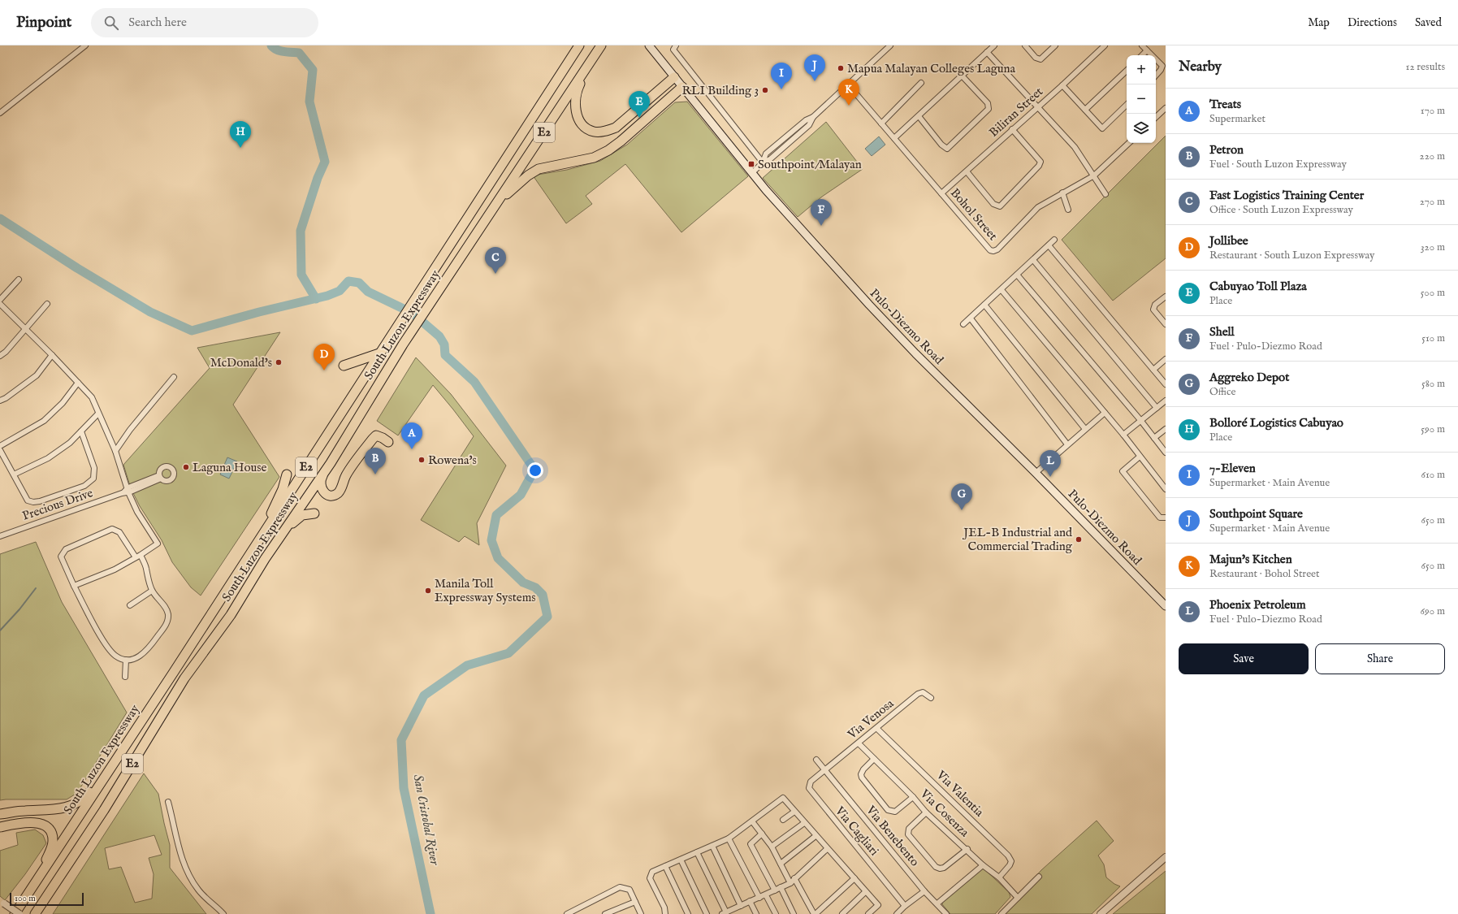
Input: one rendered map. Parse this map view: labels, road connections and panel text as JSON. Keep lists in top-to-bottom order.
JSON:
{
  "streets": {
    "highway": ["E2", "South Luzon Expressway"],
    "main road": ["Pulo-Diezmo Road"],
    "street": [
      "Biliran Street",
      "Bohol Street",
      "Precious Drive",
      "Via Venosa",
      "Via Valentia",
      "Via Cosenza",
      "Via Cagliari",
      "Via Benebento"
    ]
  },
  "crossings": [
    ["Biliran Street", "Bohol Street"],
    ["Via Venosa", "Via Valentia"],
    ["Via Venosa", "Via Cosenza"],
    ["Via Venosa", "Via Cagliari"],
    ["Via Venosa", "Via Benebento"],
    ["Via Valentia", "Via Cosenza"],
    ["Via Cagliari", "Via Benebento"]
  ],
  "water": ["San Cristobal River"],
  "places": {
    "other": [
      "Mapua Malayan Colleges Laguna",
      "RLI Building 3",
      "McDonald's",
      "Rowena's",
      "Laguna House",
      "JEL-B Industrial and Commercial Trading",
      "Manila Toll Expressway Systems"
    ],
    "transit": ["Southpoint/Malayan"]
  },
  "scale_bar": "100 m",
  "page": {
    "header": "Pinpoint",
    "search": "Search here",
    "nav": ["Map", "Directions", "Saved"],
    "heading": ["Nearby", "12 results"],
    "pins": [
      "J",
      "I",
      "K",
      "E",
      "H",
      "F",
      "C",
      "D",
      "A",
      "B",
      "L",
      "G"
    ],
    "map_buttons": ["+", "−"],
    "list": [
      {
        "mark": "A",
        "name": "Treats",
        "note": "Supermarket",
        "value": "170 m"
      },
      {
        "mark": "B",
        "name": "Petron",
        "note": "Fuel · South Luzon Expressway",
        "value": "220 m"
      },
      {
        "mark": "C",
        "name": "Fast Logistics Training Center",
        "note": "Office · South Luzon Expressway",
        "value": "270 m"
      },
      {
        "mark": "D",
        "name": "Jollibee",
        "note": "Restaurant · South Luzon Expressway",
        "value": "320 m"
      },
      {
        "mark": "E",
        "name": "Cabuyao Toll Plaza",
        "note": "Place",
        "value": "500 m"
      },
      {
        "mark": "F",
        "name": "Shell",
        "note": "Fuel · Pulo-Diezmo Road",
        "value": "510 m"
      },
      {
        "mark": "G",
        "name": "Aggreko Depot",
        "note": "Office",
        "value": "580 m"
      },
      {
        "mark": "H",
        "name": "Bolloré Logistics Cabuyao",
        "note": "Place",
        "value": "590 m"
      },
      {
        "mark": "I",
        "name": "7-Eleven",
        "note": "Supermarket · Main Avenue",
        "value": "610 m"
      },
      {
        "mark": "J",
        "name": "Southpoint Square",
        "note": "Supermarket · Main Avenue",
        "value": "650 m"
      },
      {
        "mark": "K",
        "name": "Majun's Kitchen",
        "note": "Restaurant · Bohol Street",
        "value": "650 m"
      },
      {
        "mark": "L",
        "name": "Phoenix Petroleum",
        "note": "Fuel · Pulo-Diezmo Road",
        "value": "690 m"
      }
    ],
    "buttons": ["Save", "Share"],
    "scale": "100 m"
  }
}
